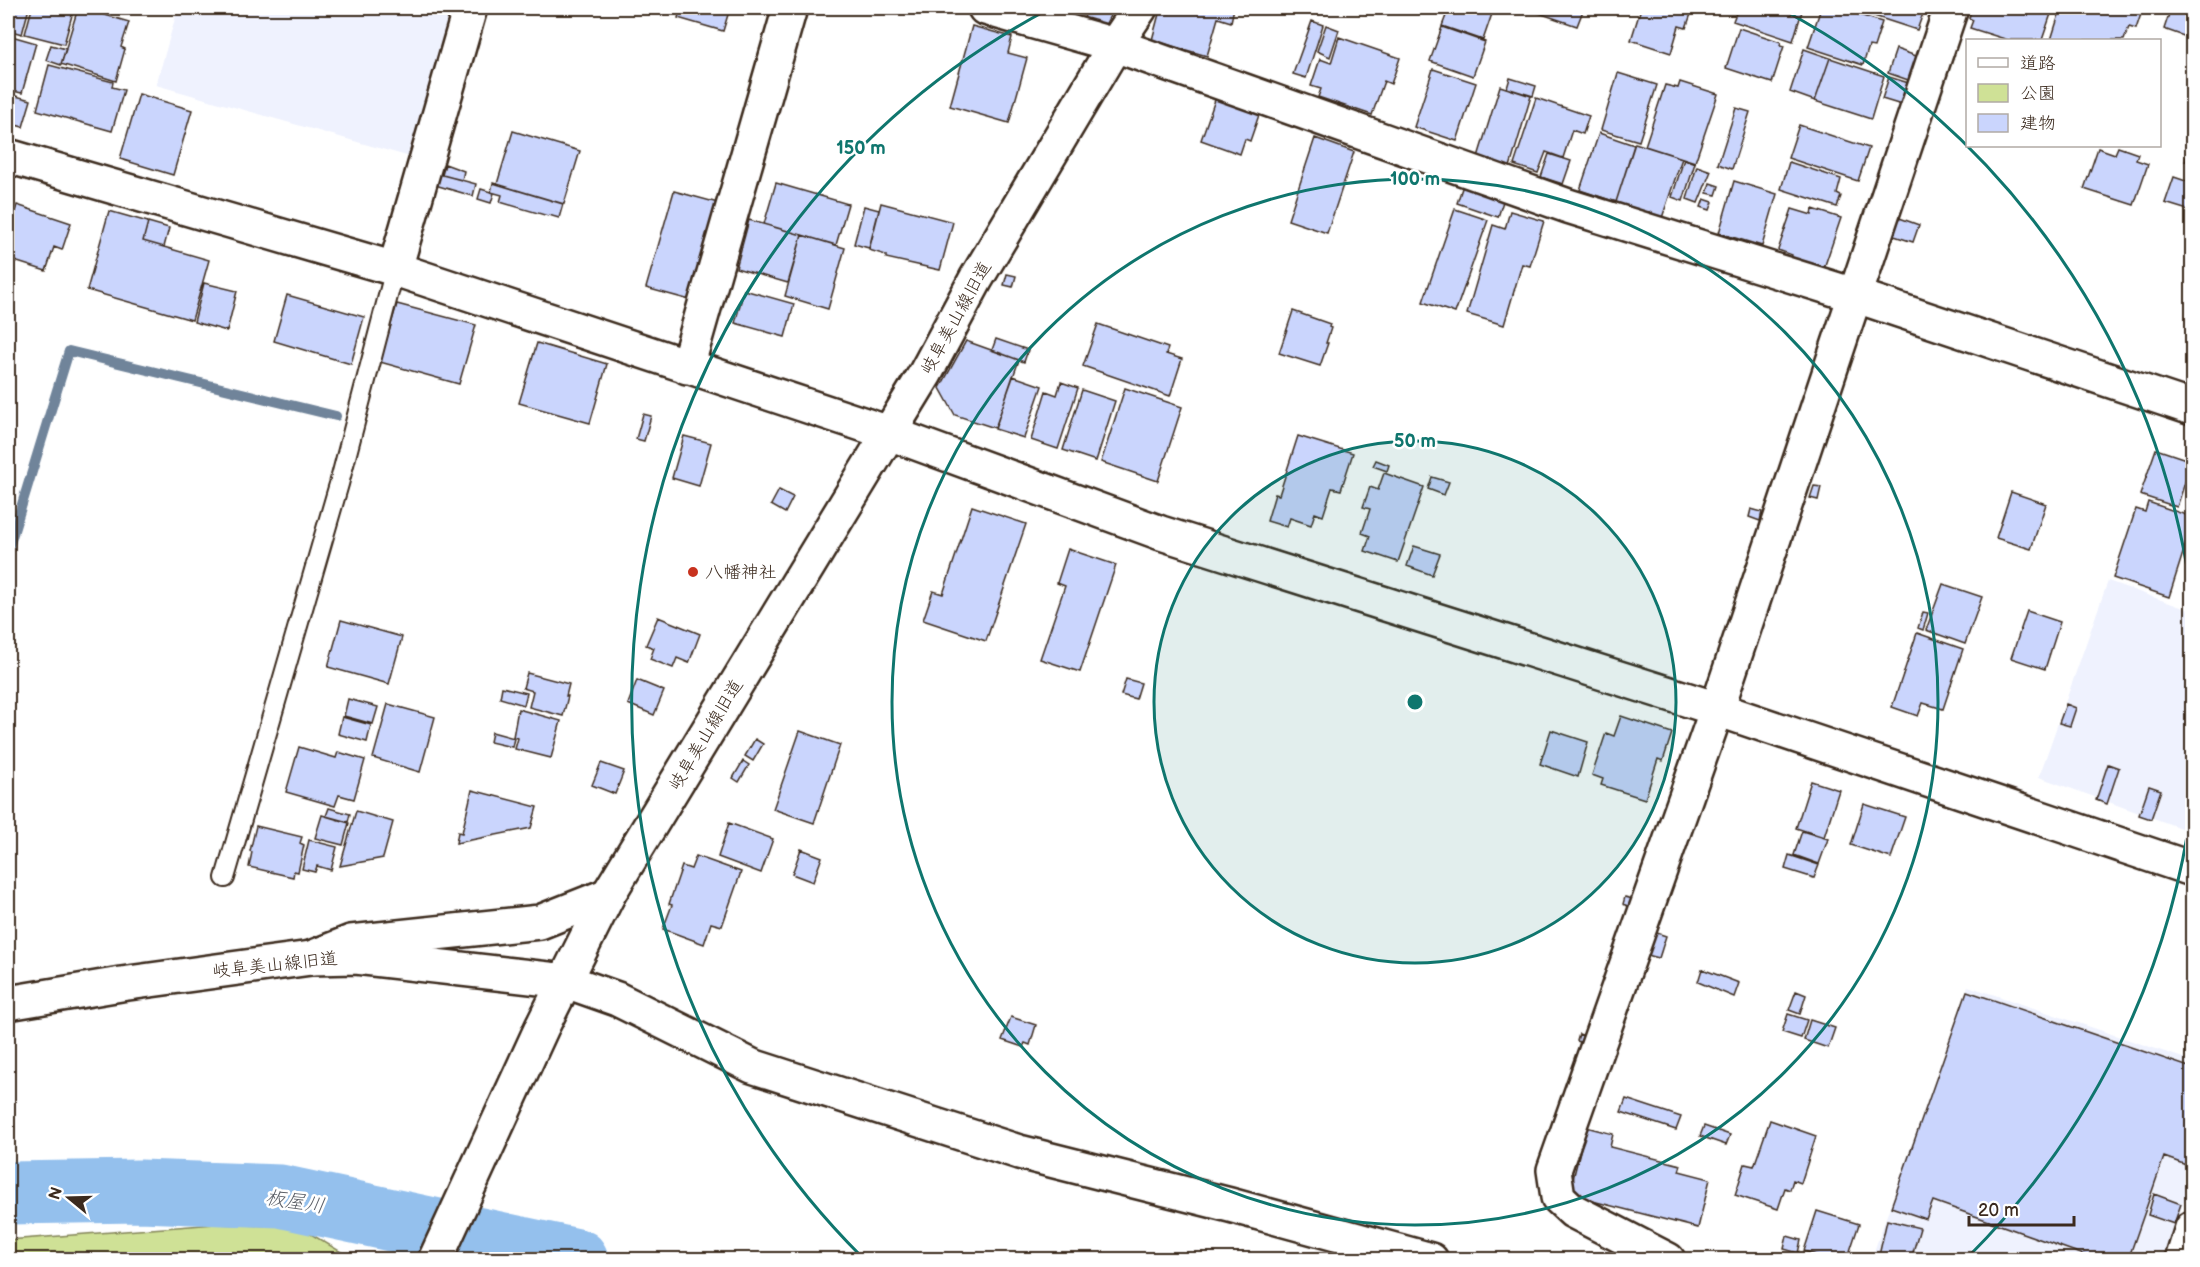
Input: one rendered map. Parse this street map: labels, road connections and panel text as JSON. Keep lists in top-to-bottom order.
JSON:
{
  "streets": {
    "street": ["岐阜美山線旧道"]
  },
  "water": ["板屋川"],
  "places": ["八幡神社"],
  "legend": ["道路", "公園", "建物"],
  "scale_bar": "20 m",
  "north": "left",
  "rings": ["150 m", "100 m", "50 m"]
}
